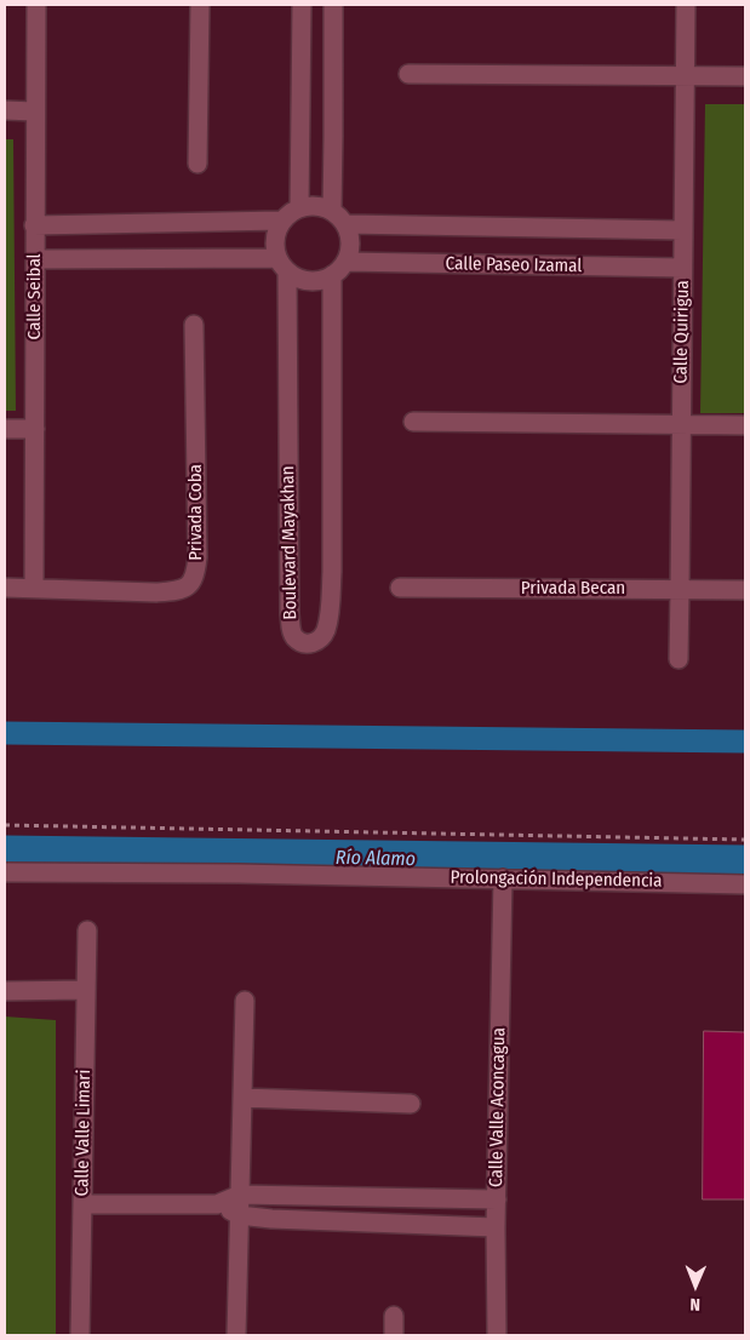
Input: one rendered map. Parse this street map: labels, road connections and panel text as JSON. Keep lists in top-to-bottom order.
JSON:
{
  "streets": {
    "street": [
      "Calle Paseo Izamal",
      "Calle Seibal",
      "Calle Quirigua",
      "Privada Coba",
      "Boulevard Mayakhan",
      "Privada Becan",
      "Prolongación Independencia",
      "Calle Valle Aconcagua",
      "Calle Valle Limari"
    ]
  },
  "crossings": [
    ["Calle Paseo Izamal", "Calle Quirigua"],
    ["Calle Paseo Izamal", "Boulevard Mayakhan"],
    ["Calle Seibal", "Privada Coba"],
    ["Calle Quirigua", "Privada Becan"],
    ["Prolongación Independencia", "Calle Valle Aconcagua"]
  ],
  "water": ["Río Alamo"],
  "north": "bottom"
}
